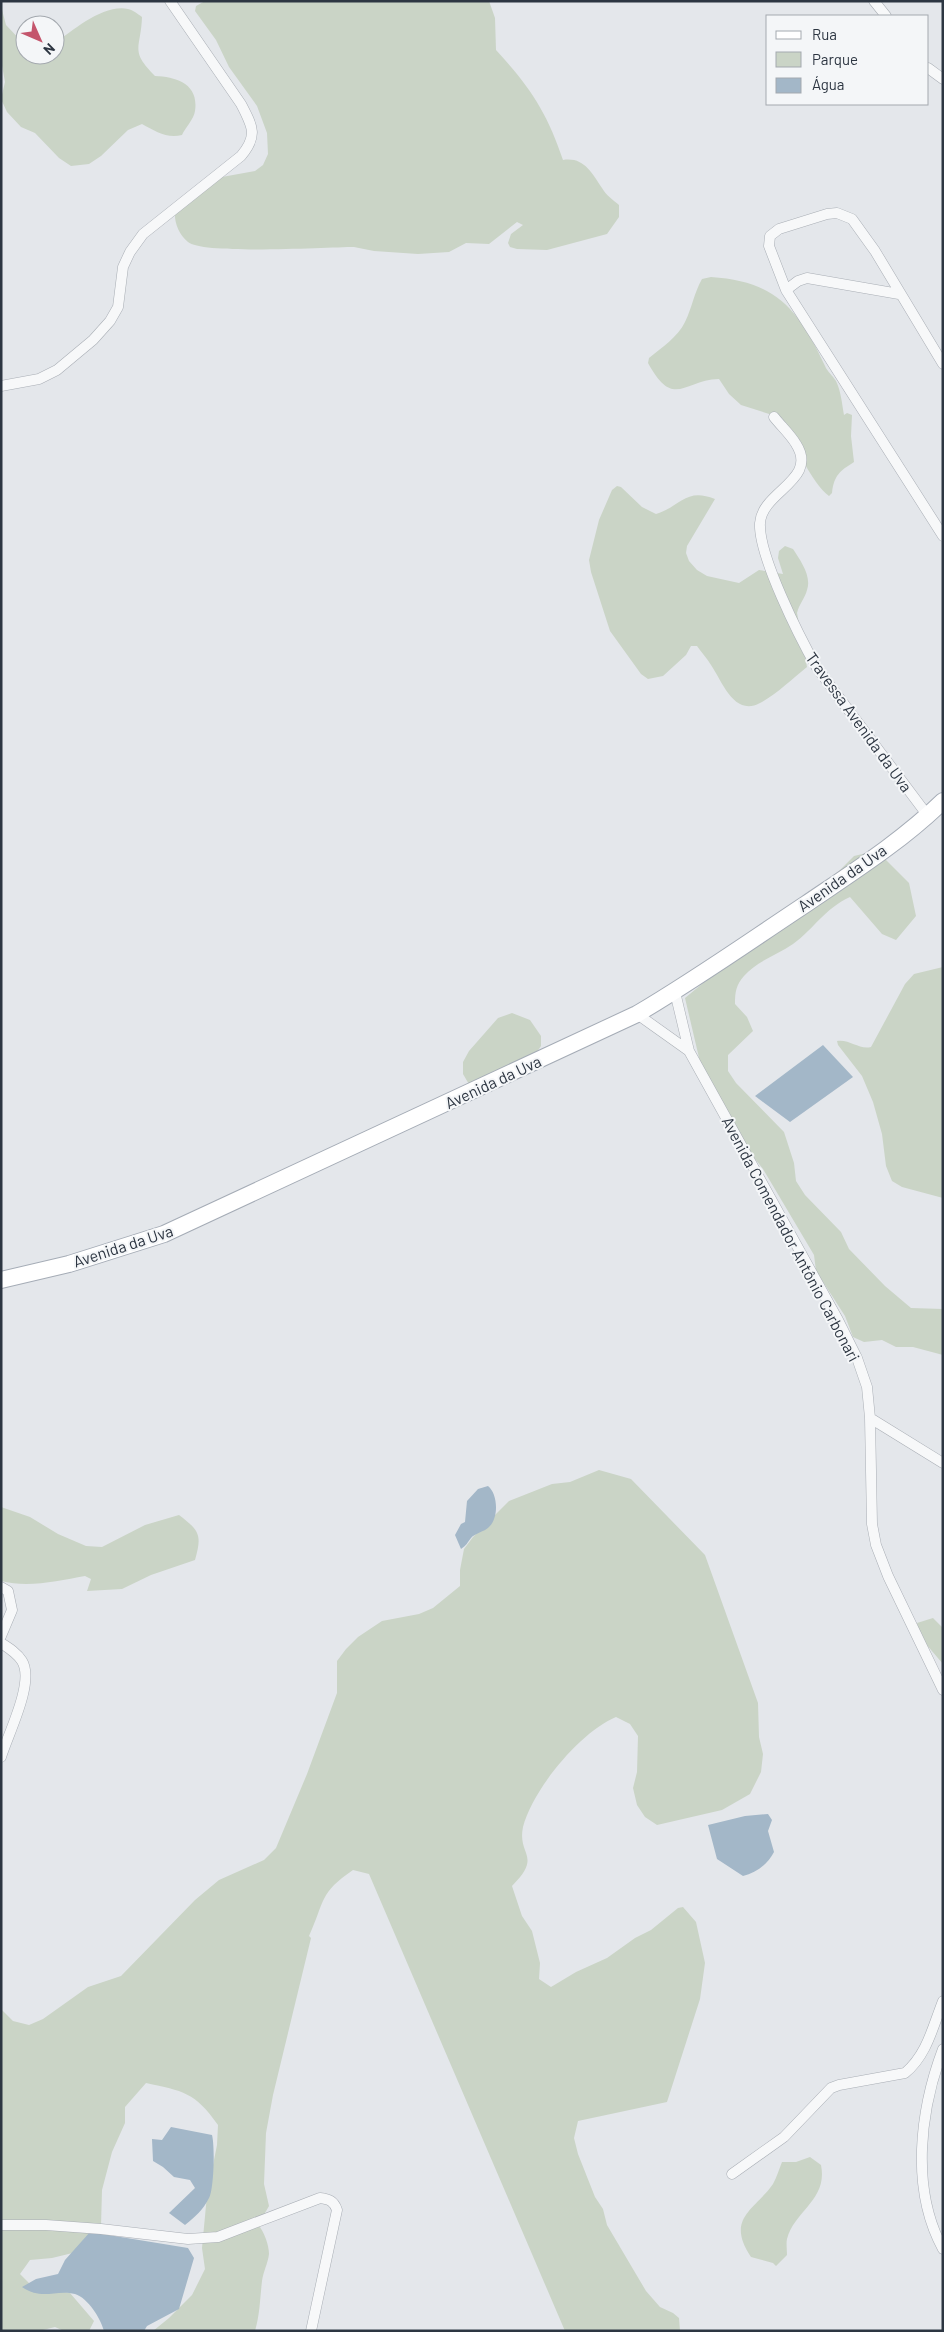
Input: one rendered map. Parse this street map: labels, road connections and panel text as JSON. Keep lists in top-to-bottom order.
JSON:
{
  "streets": {
    "main road": ["Avenida da Uva"],
    "street": ["Travessa Avenida da Uva", "Avenida Comendador Antônio Carbonari"]
  },
  "crossings": [
    ["Travessa Avenida da Uva", "Avenida da Uva"],
    ["Avenida da Uva", "Avenida Comendador Antônio Carbonari"]
  ],
  "legend": ["Rua", "Parque", "Água"],
  "north": "bottom right"
}
